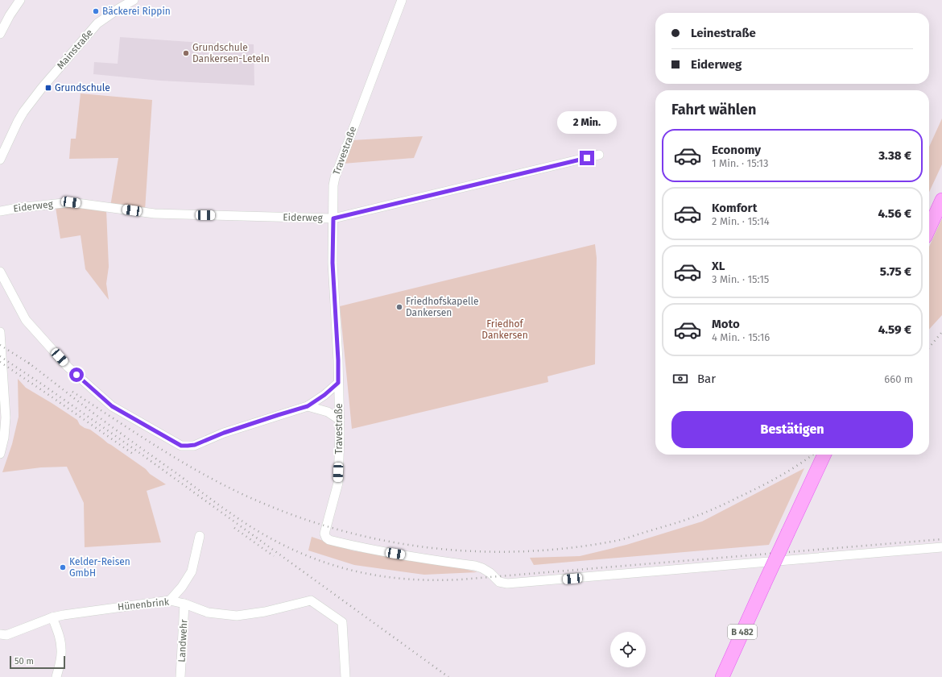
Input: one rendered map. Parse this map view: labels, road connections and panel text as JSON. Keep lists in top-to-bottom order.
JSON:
{
  "streets": {
    "main road": ["B 482"],
    "street": [
      "Mainstraße",
      "Travestraße",
      "Eiderweg",
      "Hünenbrink",
      "Landwehr"
    ]
  },
  "crossings": [
    ["Travestraße", "Eiderweg"],
    ["Hünenbrink", "Landwehr"]
  ],
  "parks": ["Friedhof Dankersen"],
  "places": {
    "other": [
      "Bäckerei Rippin",
      "Grundschule Dankersen-Leteln",
      "Friedhofskapelle Dankersen",
      "Kelder-Reisen GmbH"
    ],
    "transit": ["Grundschule"]
  },
  "scale_bar": "50 m",
  "page": {
    "banner": ["Leinestraße", "Eiderweg"],
    "heading": "Fahrt wählen",
    "bubble": "2 Min.",
    "list": [
      {
        "name": "Economy",
        "note": "1 Min. · 15:13",
        "value": "3.38 €"
      },
      {
        "name": "Komfort",
        "note": "2 Min. · 15:14",
        "value": "4.56 €"
      },
      {
        "name": "XL",
        "note": "3 Min. · 15:15",
        "value": "5.75 €"
      },
      {
        "name": "Moto",
        "note": "4 Min. · 15:16",
        "value": "4.59 €"
      }
    ],
    "pay": ["Bar", "660 m"],
    "buttons": "Bestätigen",
    "scale": "50 m"
  }
}
